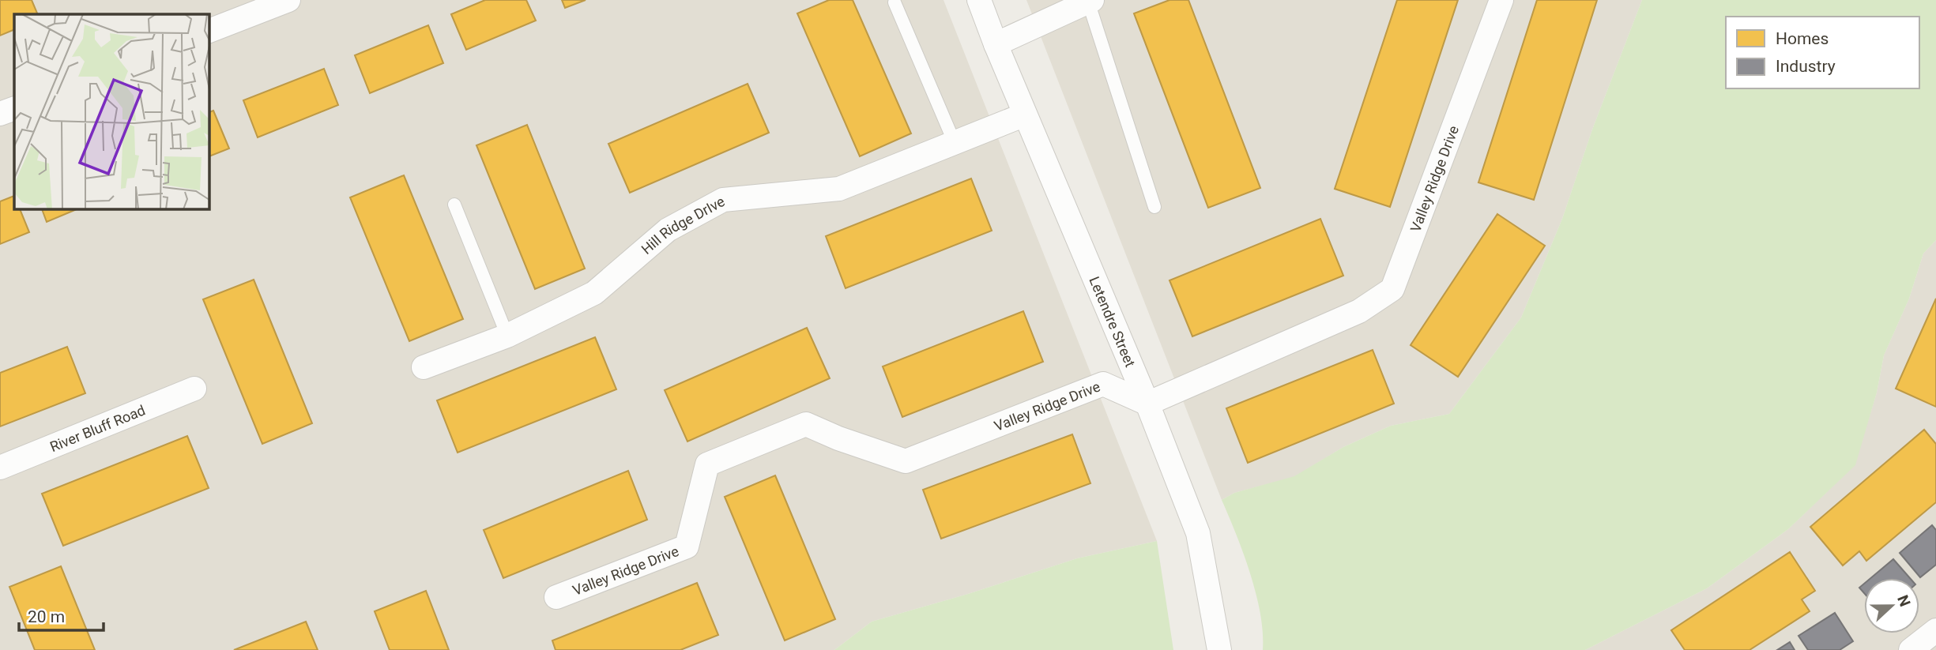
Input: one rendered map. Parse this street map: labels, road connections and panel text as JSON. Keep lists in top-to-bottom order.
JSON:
{
  "streets": {
    "street": [
      "Valley Ridge Drive",
      "Hill Ridge DrIve",
      "Letendre Street",
      "River Bluff Road"
    ]
  },
  "crossings": [
    ["Valley Ridge Drive", "Letendre Street"],
    ["Hill Ridge DrIve", "Letendre Street"]
  ],
  "legend": ["Homes", "Industry"],
  "scale_bar": "20 m",
  "north": "right"
}
